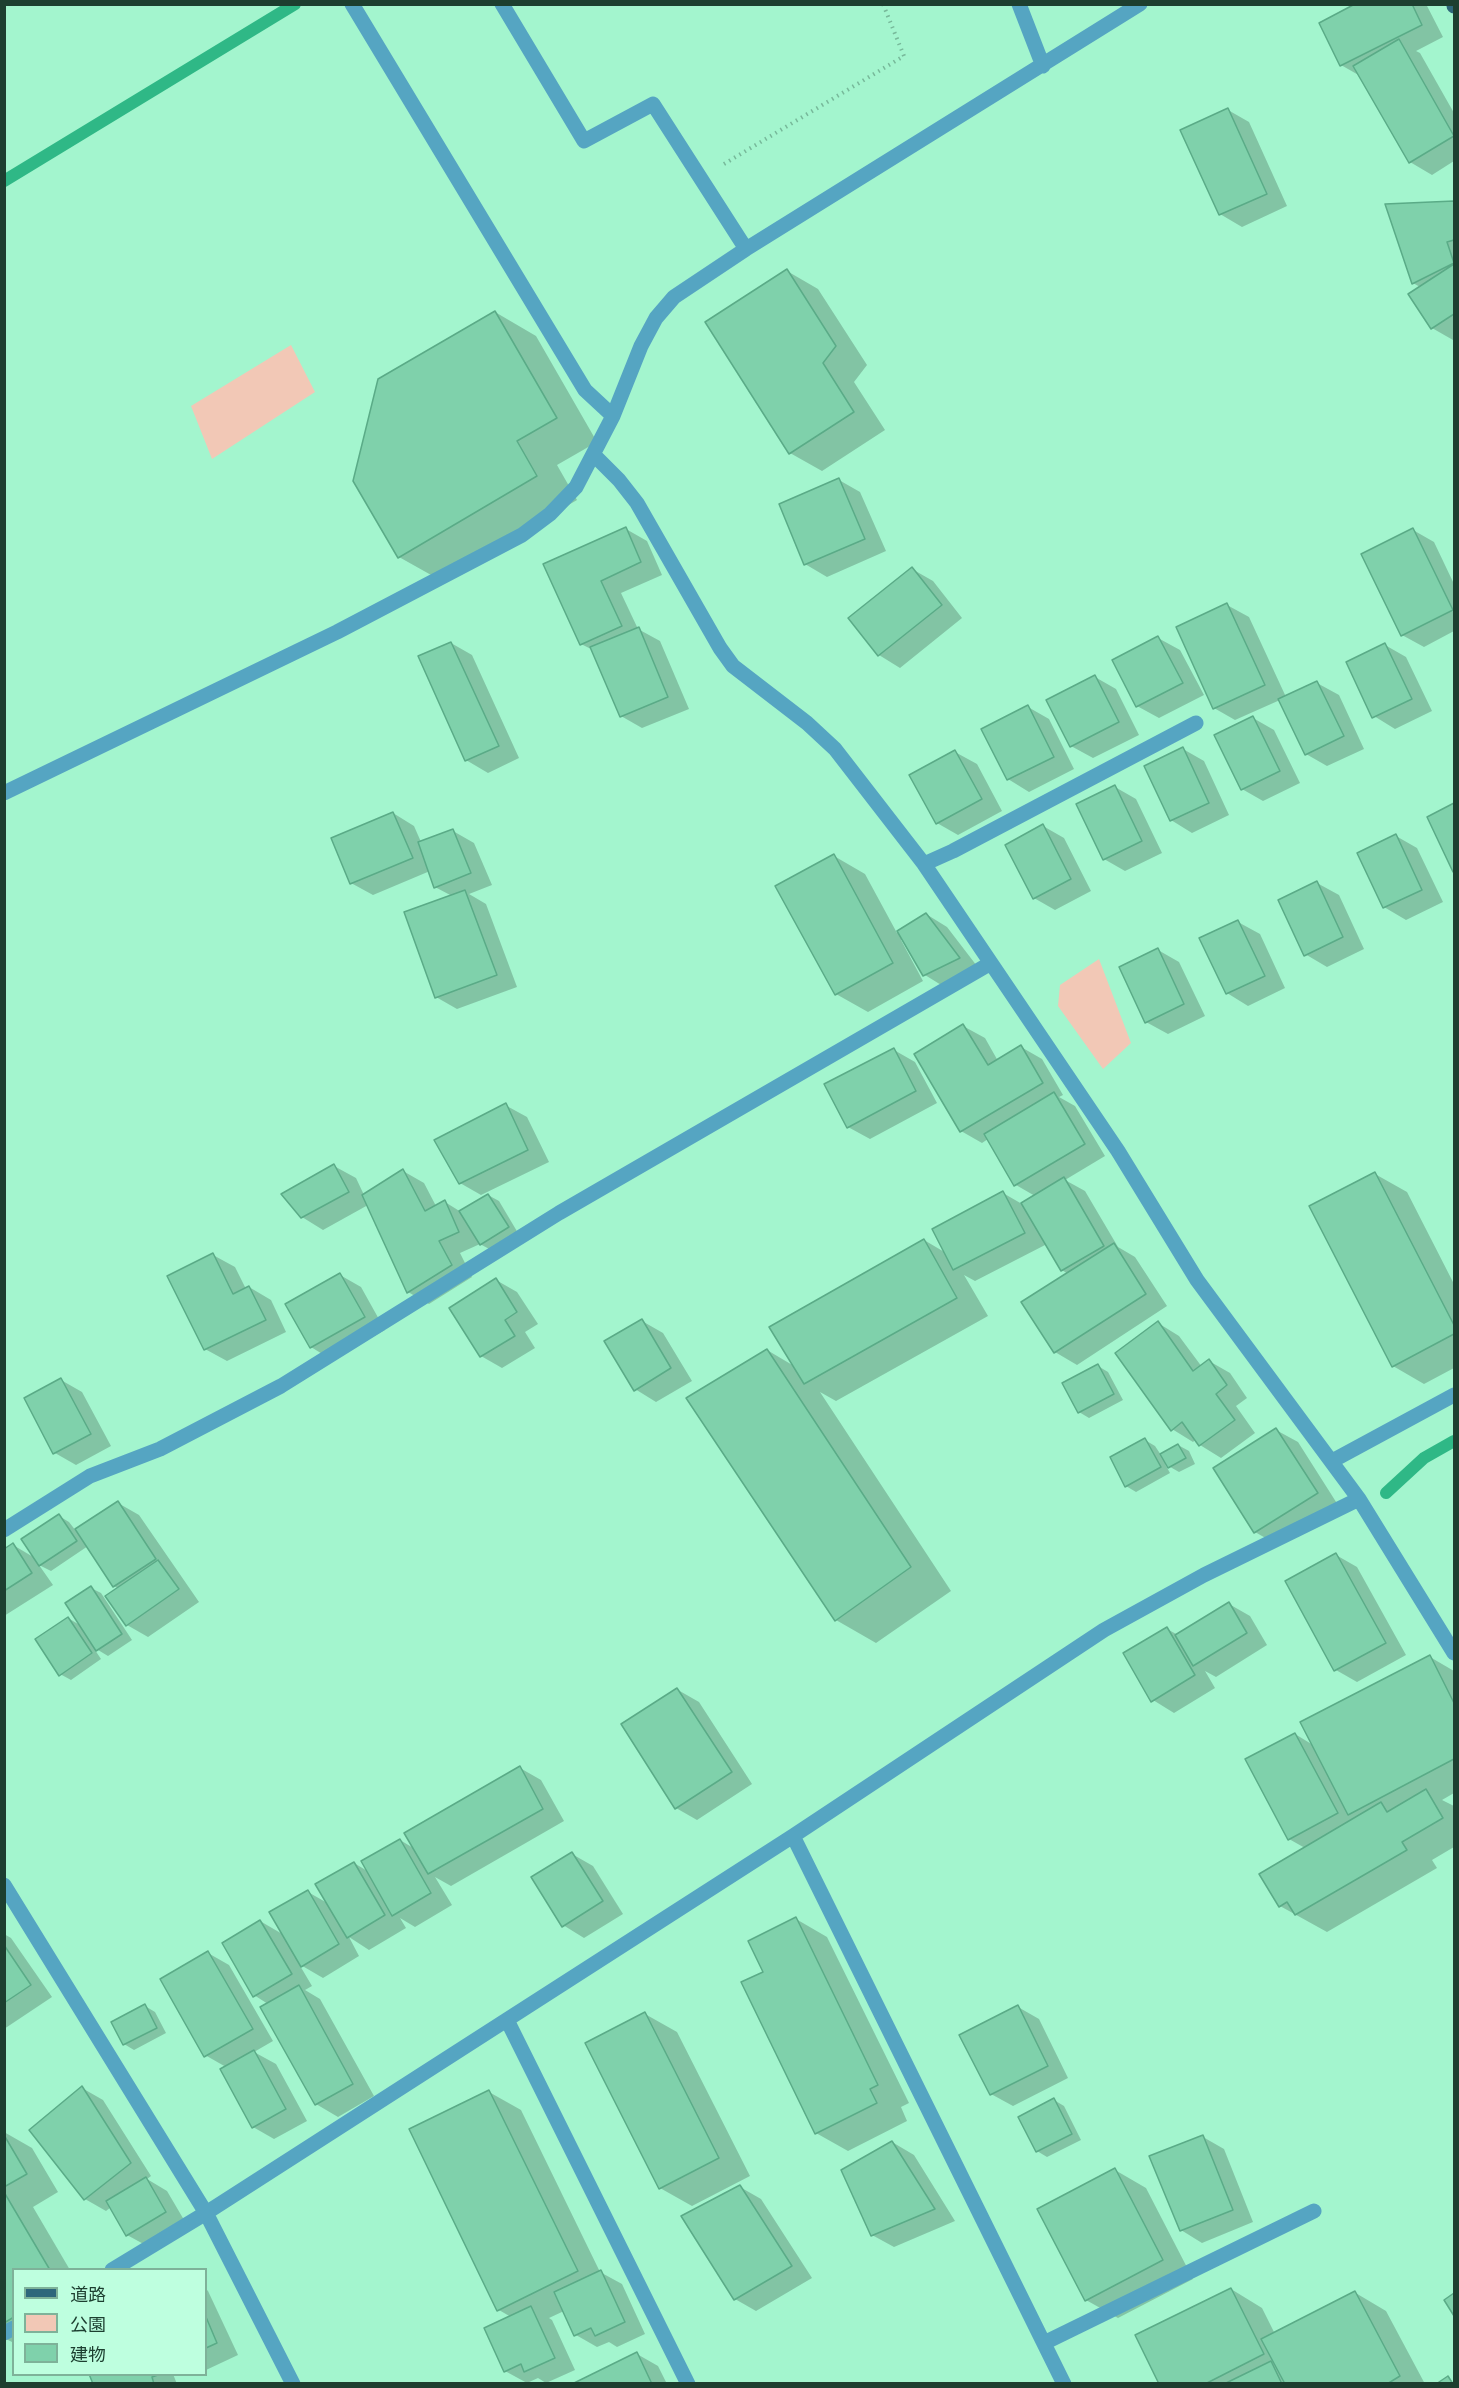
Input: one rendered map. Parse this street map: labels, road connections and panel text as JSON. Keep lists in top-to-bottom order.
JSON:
{
  "legend": ["道路", "公園", "建物"]
}
